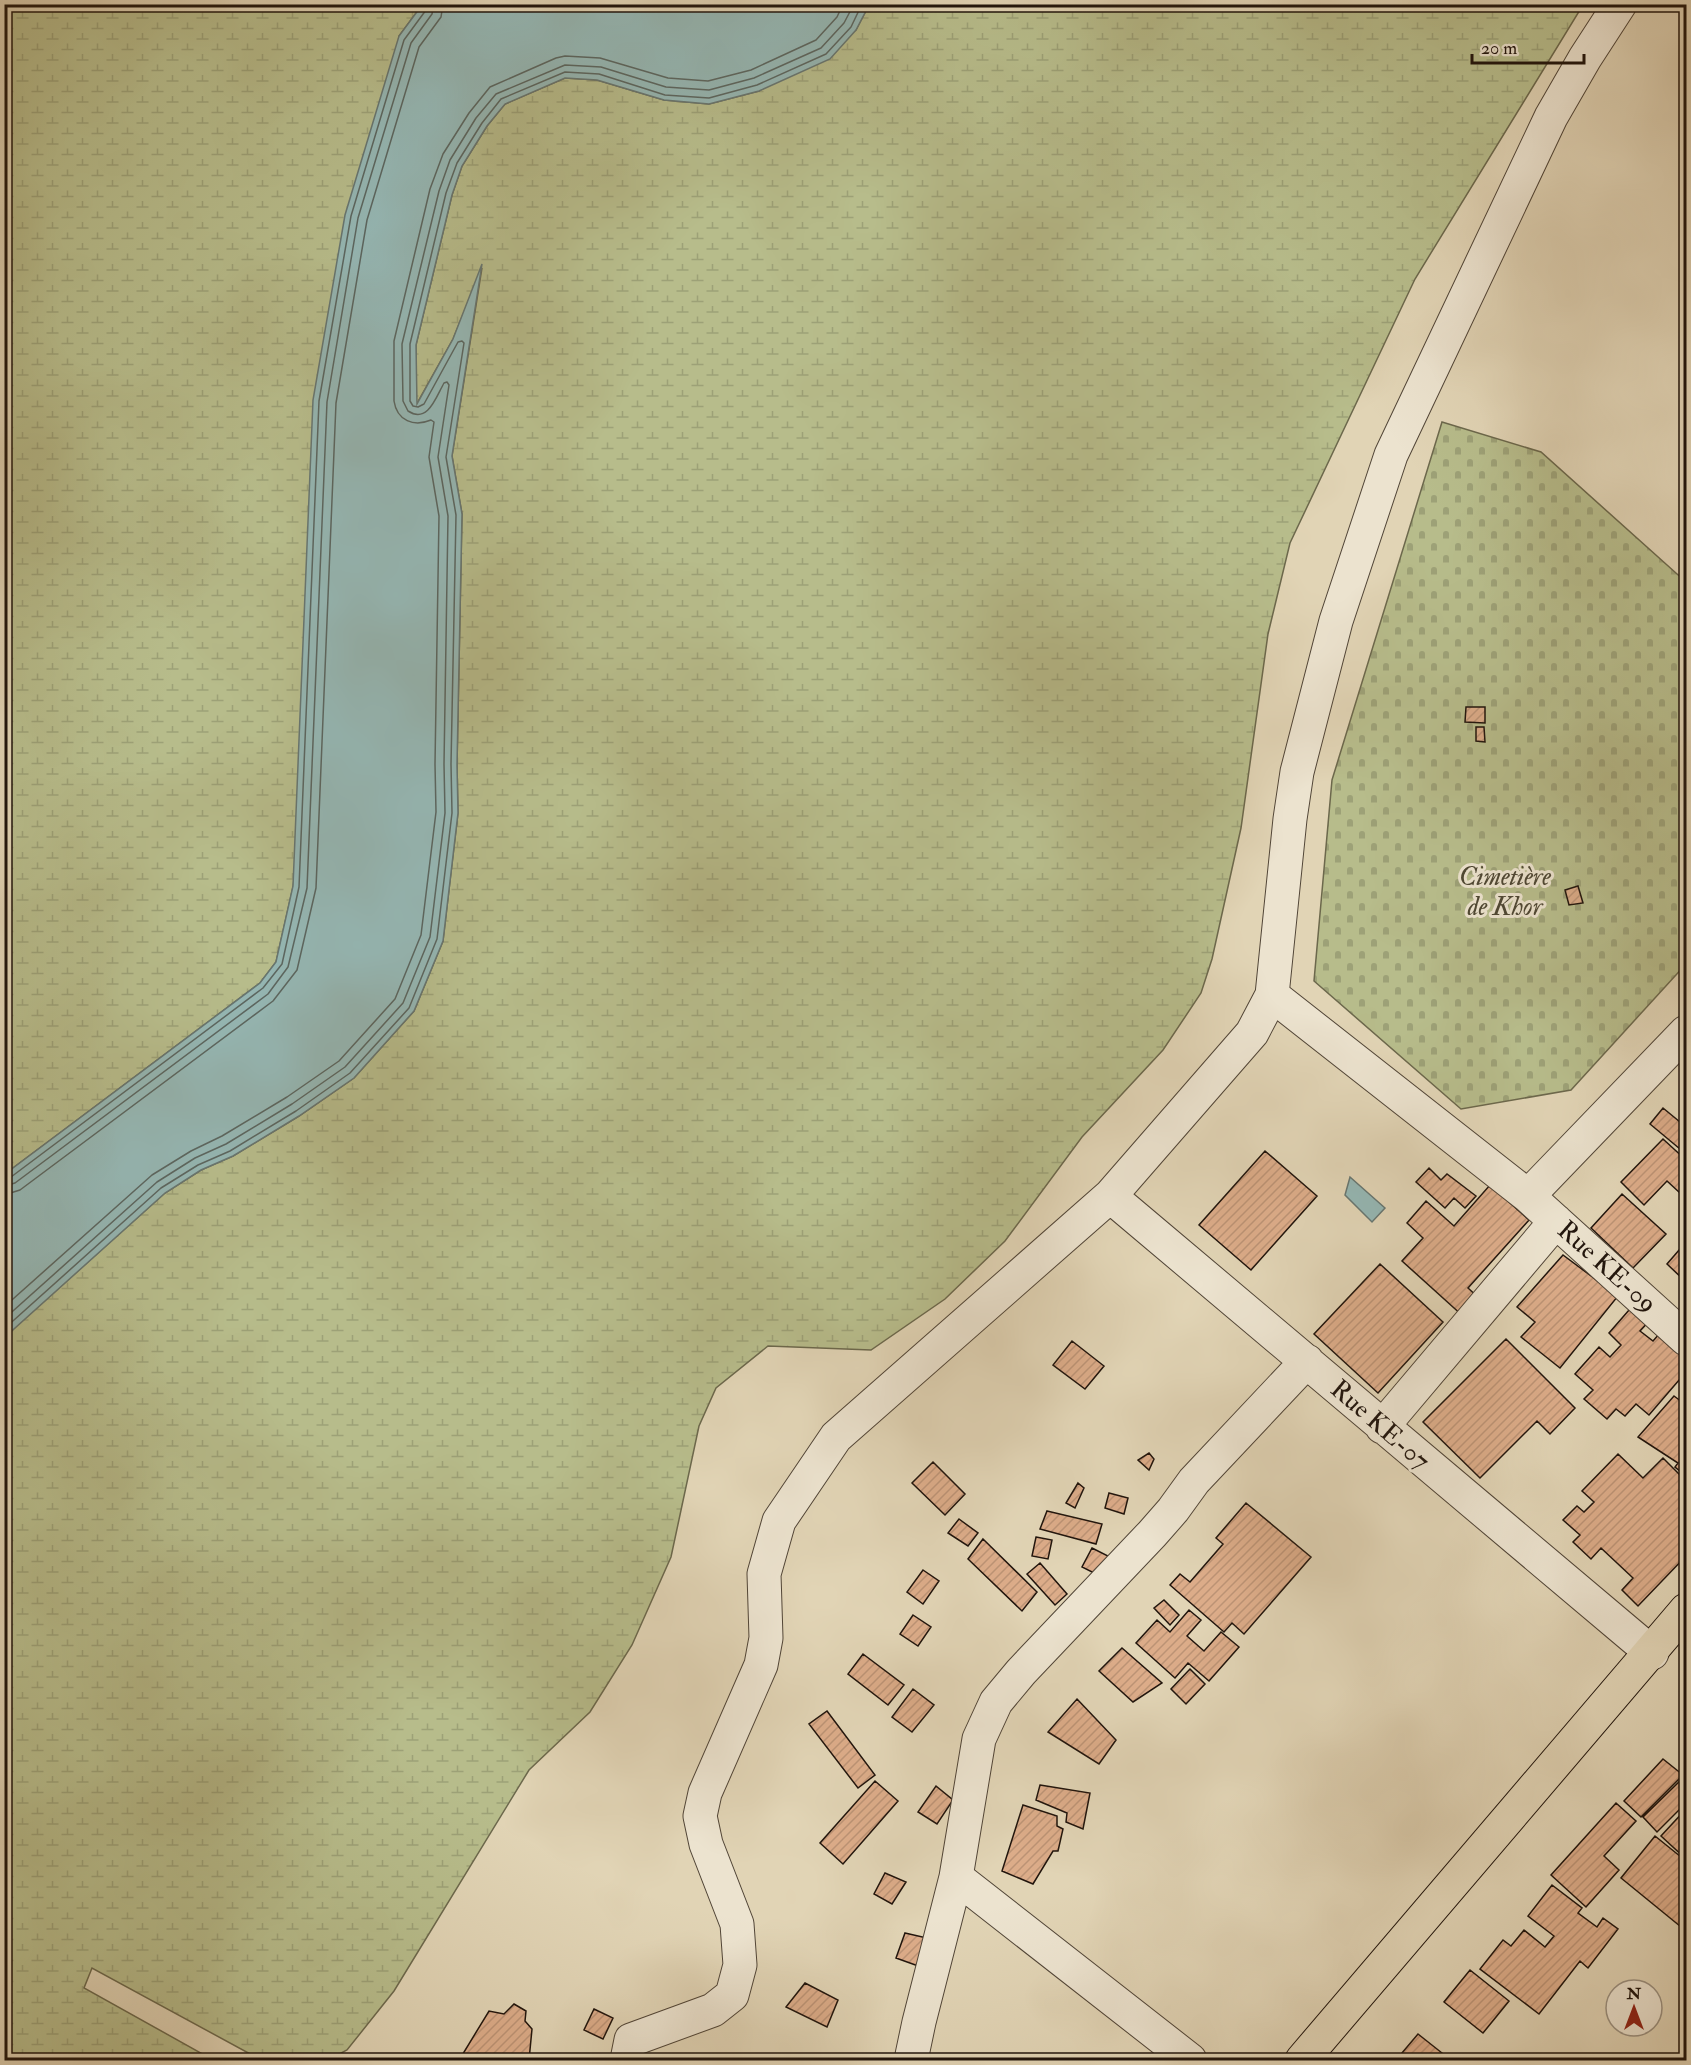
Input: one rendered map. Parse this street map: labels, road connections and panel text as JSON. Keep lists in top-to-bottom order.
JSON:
{
  "streets": {
    "street": ["Rue KE-09", "Rue KE-07"]
  },
  "parks": ["Cimetière de Khor"],
  "scale_bar": "20 m",
  "north": "top"
}
